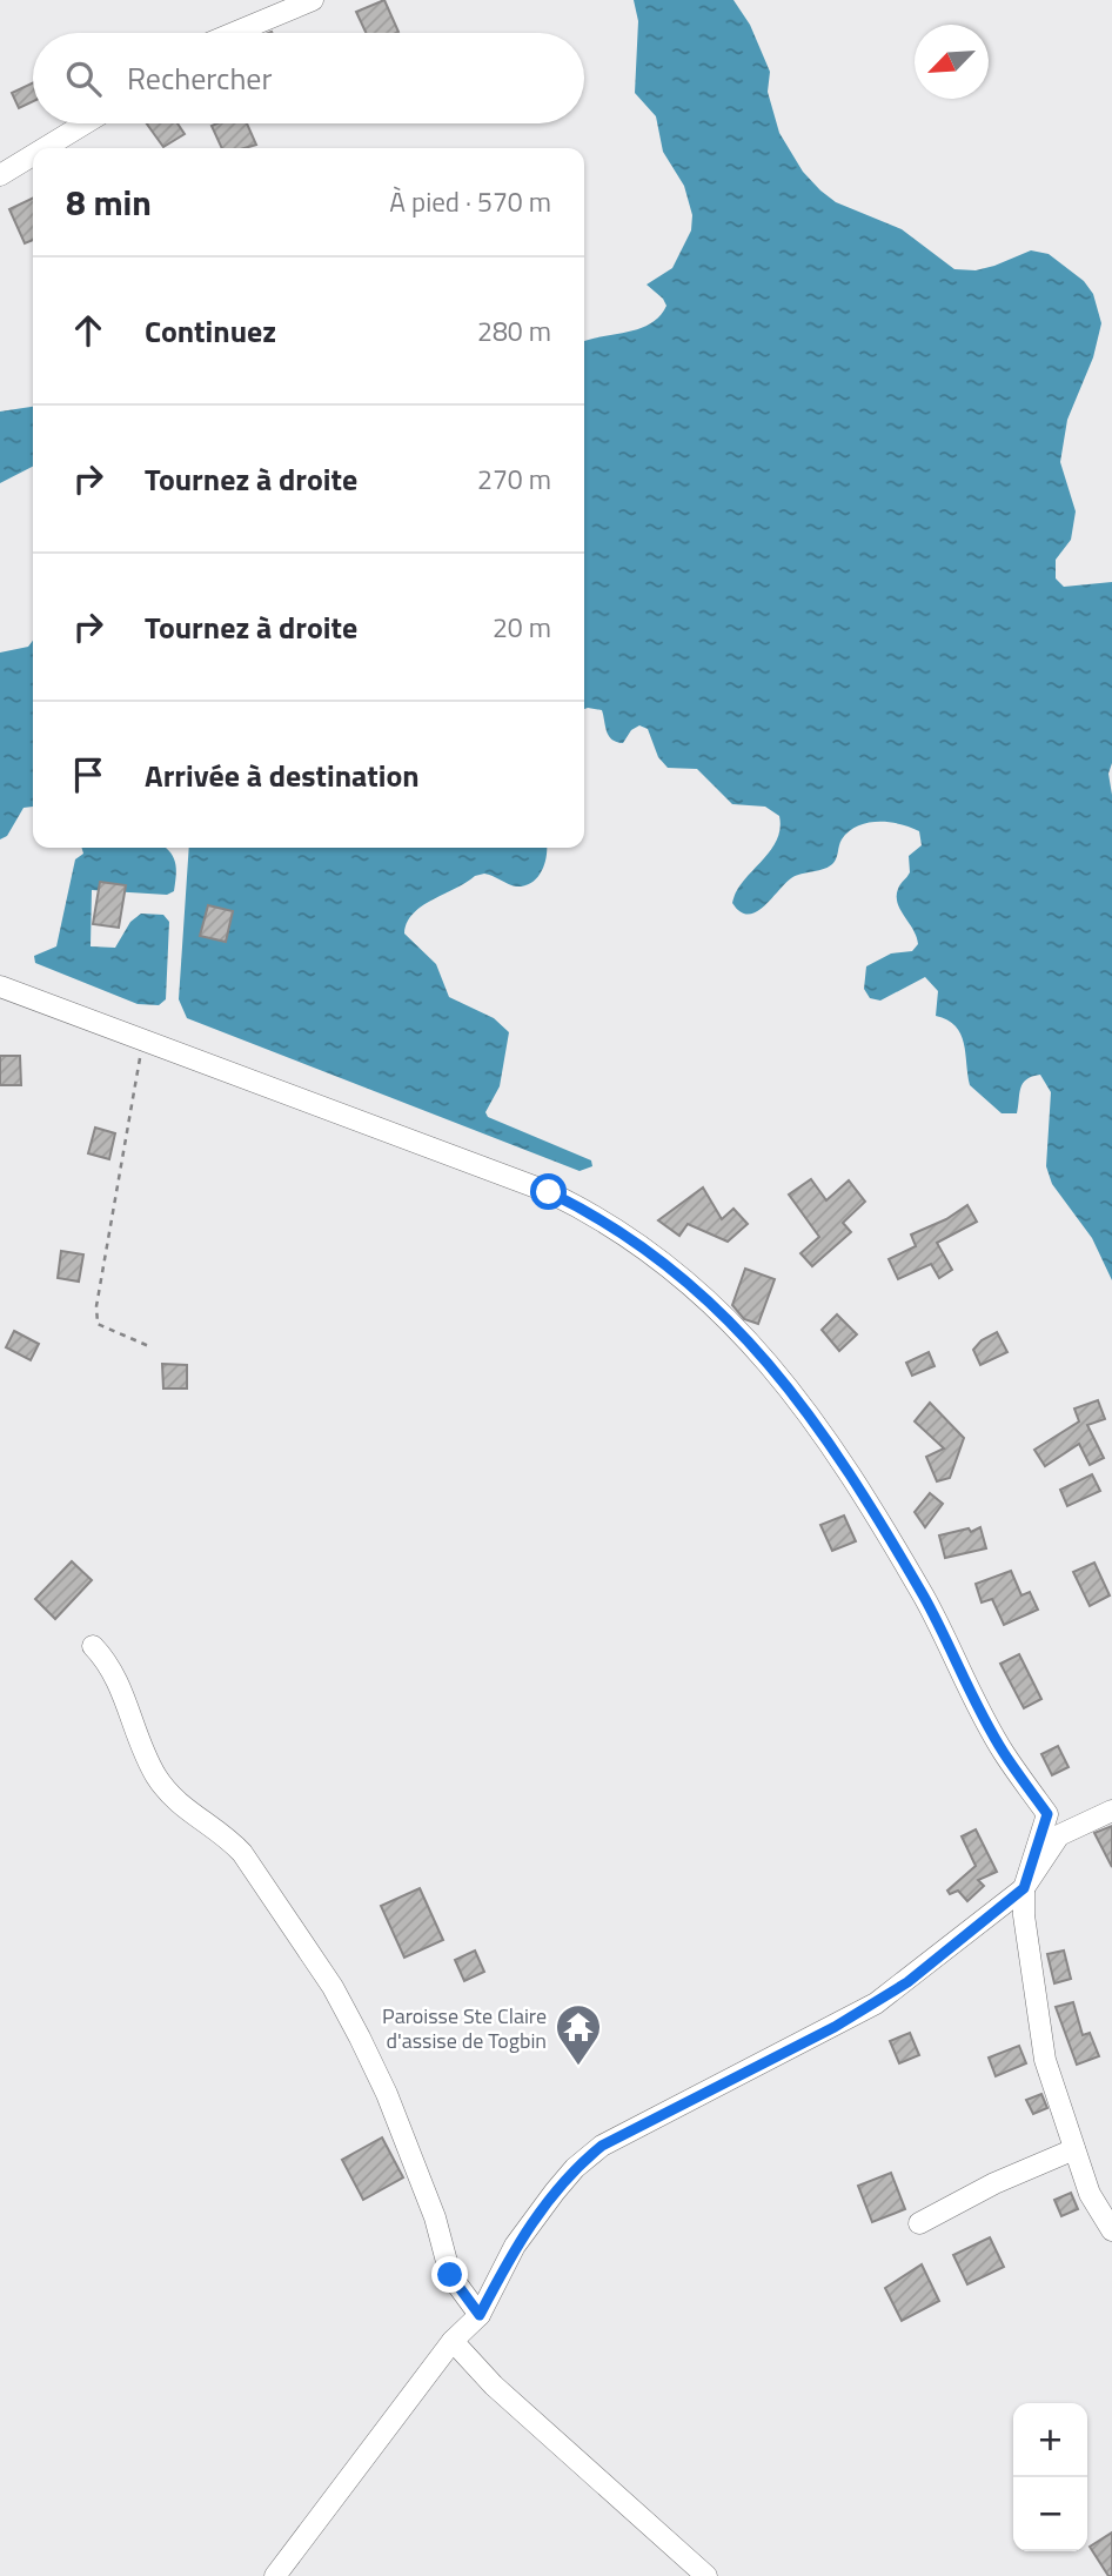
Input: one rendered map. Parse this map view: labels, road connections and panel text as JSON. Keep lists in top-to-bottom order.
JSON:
{
  "places": {
    "temple": ["Paroisse Ste Claire d'assise de Togbin"]
  },
  "north": "bottom left",
  "page": {
    "search": "Rechercher",
    "heading": ["8 min", "À pied · 570 m"],
    "list": [
      ["Continuez", "280 m"],
      ["Tournez à droite", "270 m"],
      ["Tournez à droite", "20 m"],
      "Arrivée à destination"
    ],
    "map_buttons": ["+", "−"]
  }
}
